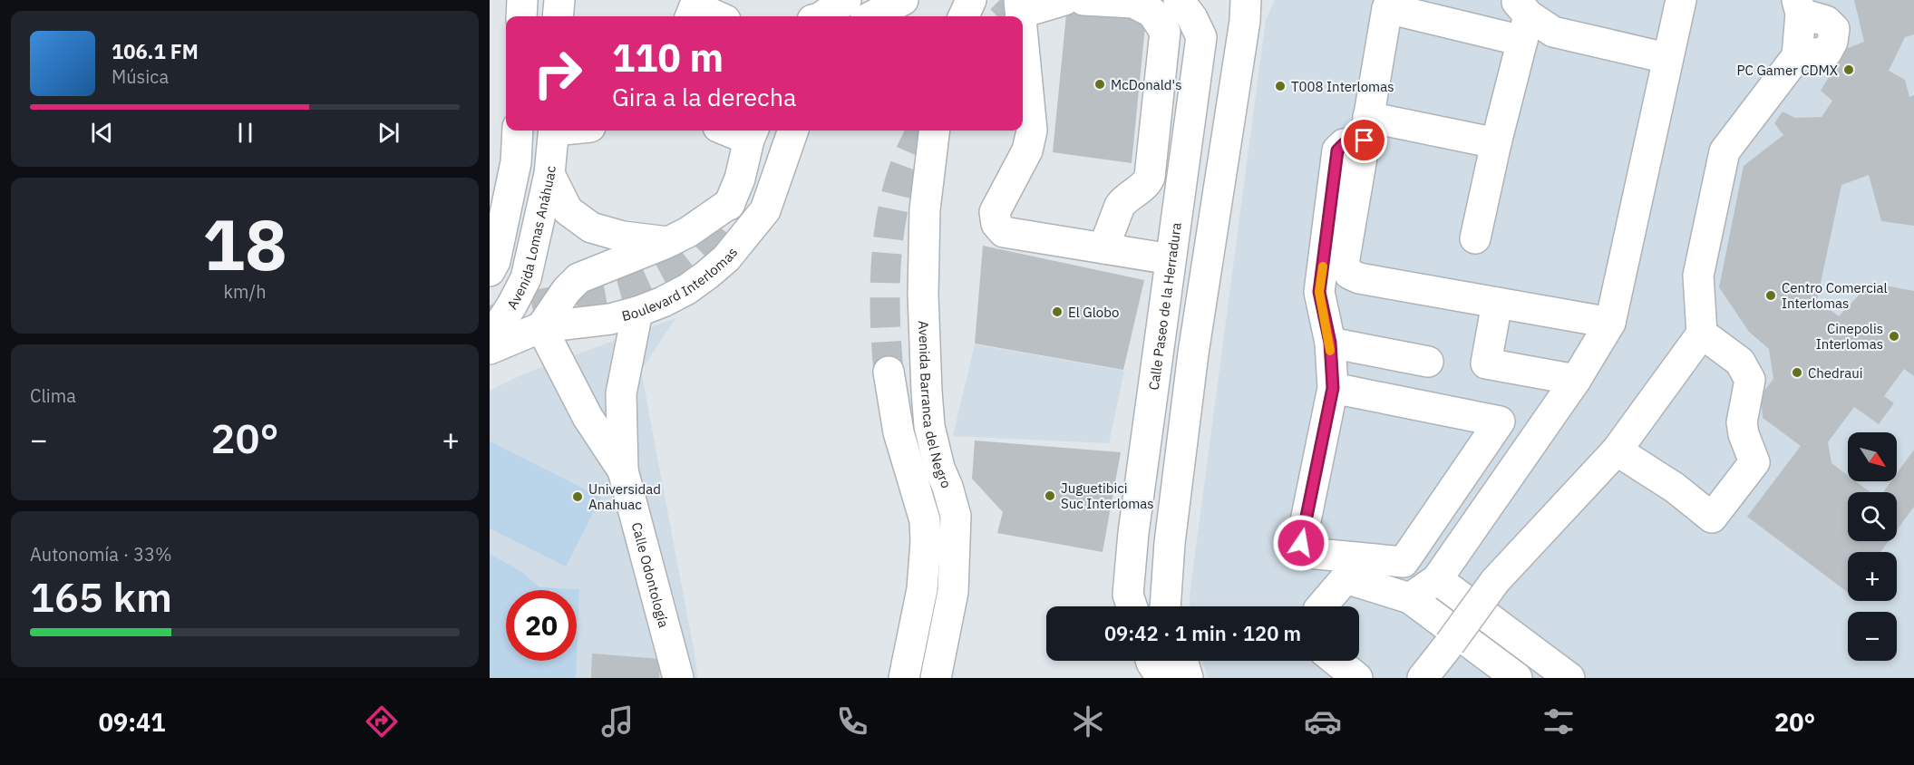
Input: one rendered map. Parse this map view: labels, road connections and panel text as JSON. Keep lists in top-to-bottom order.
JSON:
{
  "streets": {
    "main road": [
      "Avenida Lomas Anáhuac",
      "Boulevard Interlomas",
      "Calle Paseo de la Herradura",
      "Avenida Barranca del Negro",
      "Calle Odontología"
    ]
  },
  "places": [
    "PC Gamer CDMX",
    "McDonald's",
    "T008 Interlomas",
    "Centro Comercial Interlomas",
    "El Globo",
    "Cinepolis Interlomas",
    "Chedraui",
    "Juguetibici Suc Interlomas",
    "Universidad Anahuac"
  ],
  "north": "bottom right",
  "page": {
    "turn": ["110 m", "Gira a la derecha"],
    "song": ["106.1 FM", "Música"],
    "tile": [
      ["18", "km/h"],
      "Clima",
      ["Autonomía · 33%", "165 km"]
    ],
    "heat": ["−", "20°", "+"],
    "map_buttons": ["+", "−"],
    "limit": "20",
    "trip": "09:42 · 1 min · 120 m",
    "tabs": ["09:41", "20°"]
  }
}
